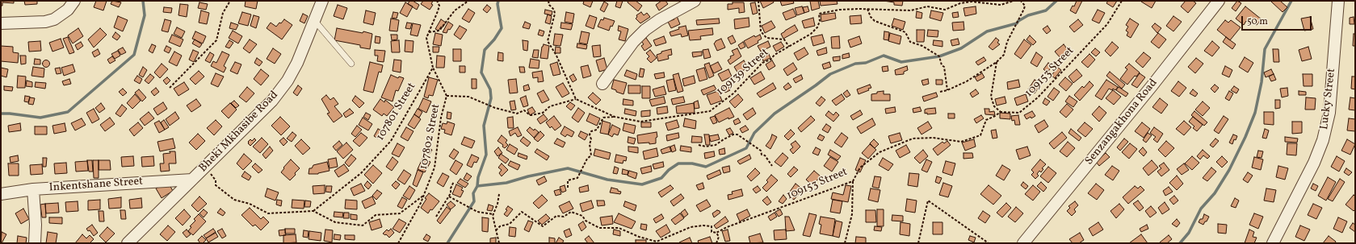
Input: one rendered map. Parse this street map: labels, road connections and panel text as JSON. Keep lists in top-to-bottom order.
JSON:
{
  "streets": {
    "street": [
      "Lucky Street",
      "Senzangakhona Road",
      "Bheki Mkhasibe Road",
      "Inkentshane Street"
    ],
    "path": [
      "109139 Street",
      "109153 Street",
      "107801 Street",
      "107802 Street"
    ]
  },
  "crossings": [
    ["107801 Street", "107802 Street"],
    ["Bheki Mkhasibe Road", "Inkentshane Street"]
  ],
  "scale_bar": "50 m"
}
